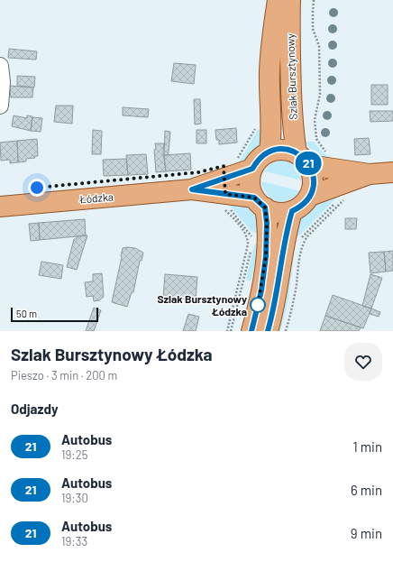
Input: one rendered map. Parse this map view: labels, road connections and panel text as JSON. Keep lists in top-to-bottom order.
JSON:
{
  "streets": {
    "main road": ["Szlak Bursztynowy", "Łódzka"]
  },
  "crossings": [
    ["Szlak Bursztynowy", "Łódzka"]
  ],
  "places": ["Szlak Bursztynowy Łódzka"],
  "lines": ["bus line 21"],
  "scale_bar": "50 m",
  "page": {
    "on_map": "21",
    "scale": "50 m",
    "heading": [
      ["Szlak Bursztynowy Łódzka", "Pieszo · 3 min · 200 m"],
      "Odjazdy"
    ],
    "list": [
      {
        "mark": "21",
        "name": "Autobus",
        "note": "19:25",
        "value": "1 min"
      },
      {
        "mark": "21",
        "name": "Autobus",
        "note": "19:30",
        "value": "6 min"
      },
      {
        "mark": "21",
        "name": "Autobus",
        "note": "19:33",
        "value": "9 min"
      }
    ]
  }
}
